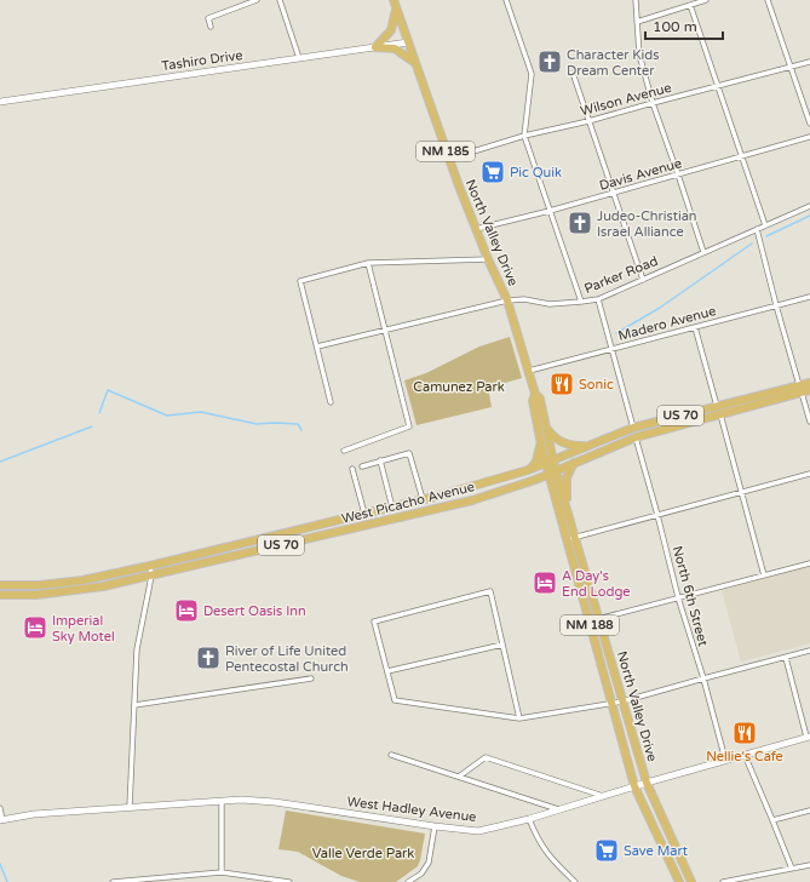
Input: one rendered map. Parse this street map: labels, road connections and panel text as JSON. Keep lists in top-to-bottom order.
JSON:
{
  "streets": {
    "main road": [
      "NM 185",
      "North Valley Drive",
      "US 70",
      "West Picacho Avenue",
      "NM 188"
    ],
    "street": [
      "Tashiro Drive",
      "Wilson Avenue",
      "Davis Avenue",
      "Parker Road",
      "Madero Avenue",
      "North 6th Street",
      "West Hadley Avenue"
    ]
  },
  "crossings": [
    ["Tashiro Drive", "North Valley Drive"],
    ["Wilson Avenue", "North Valley Drive"],
    ["Davis Avenue", "North Valley Drive"],
    ["North Valley Drive", "Parker Road"],
    ["North Valley Drive", "Madero Avenue"],
    ["North Valley Drive", "West Picacho Avenue"],
    ["North Valley Drive", "West Hadley Avenue"],
    ["West Picacho Avenue", "North 6th Street"],
    ["North 6th Street", "West Hadley Avenue"]
  ],
  "parks": ["Camunez Park", "Valle Verde Park"],
  "places": {
    "church": ["Character Kids Dream Center", "Judeo-Christian Israel Alliance", "River of Life United Pentecostal Church"],
    "supermarket": ["Pic Quik", "Save Mart"],
    "restaurant": ["Sonic", "Nellie's Cafe"],
    "hotel": ["A Day's End Lodge", "Desert Oasis Inn", "Imperial Sky Motel"]
  },
  "scale_bar": "100 m"
}
